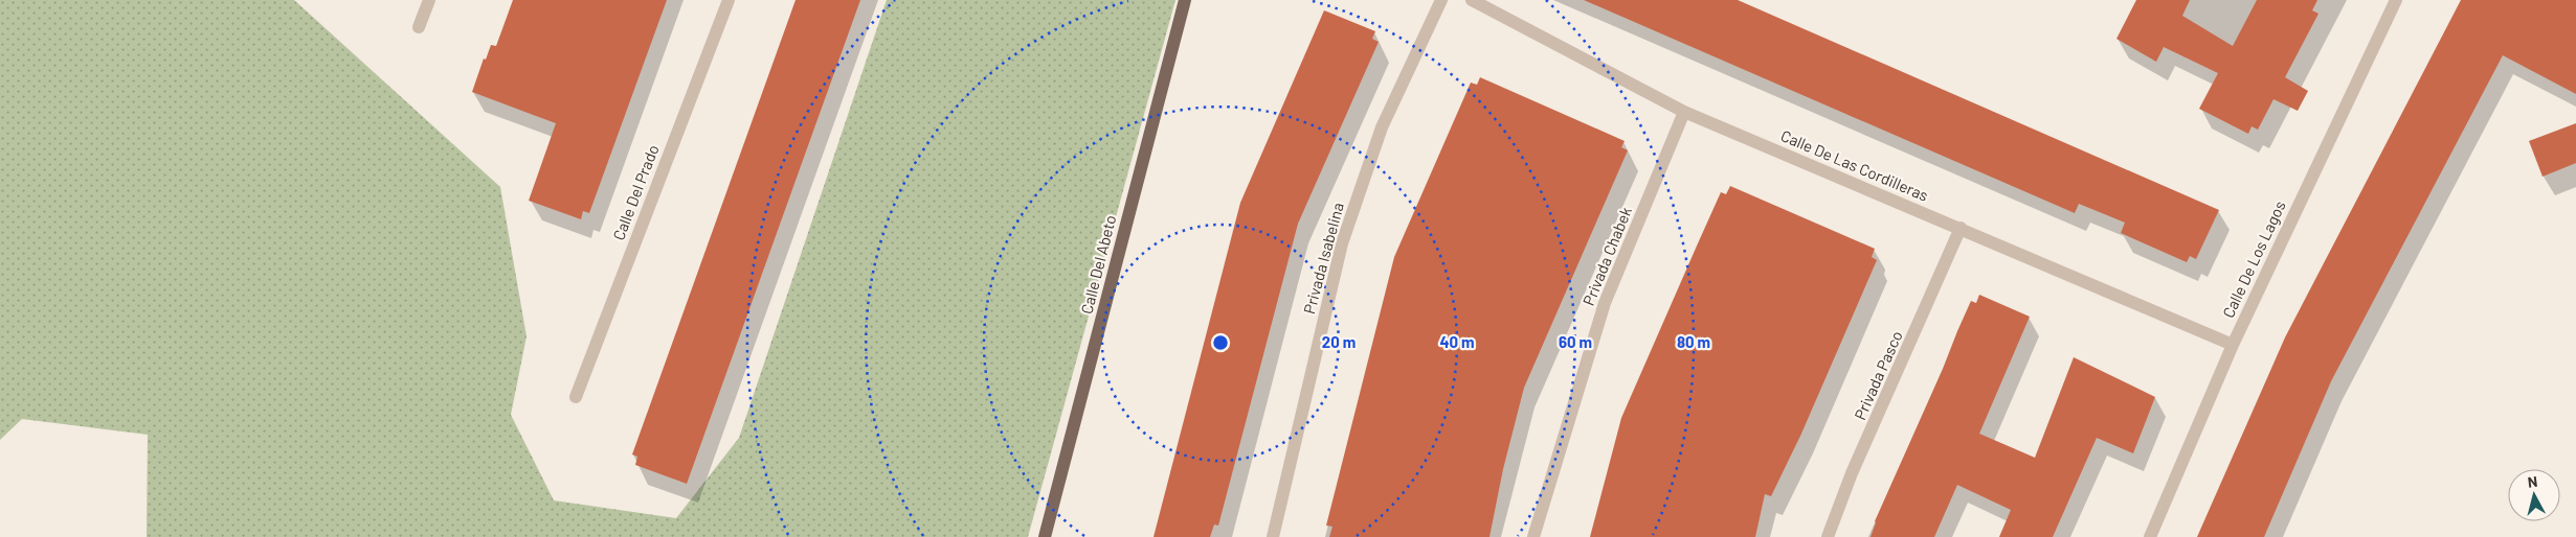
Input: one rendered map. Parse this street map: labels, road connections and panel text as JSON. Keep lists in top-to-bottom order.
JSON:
{
  "streets": {
    "main road": ["Calle Del Abeto"],
    "street": [
      "Calle De Las Cordilleras",
      "Calle Del Prado",
      "Privada Chabek",
      "Privada Isabelina",
      "Calle De Los Lagos",
      "Privada Pasco"
    ]
  },
  "crossings": [
    ["Calle De Las Cordilleras", "Privada Chabek"],
    ["Calle De Las Cordilleras", "Calle De Los Lagos"],
    ["Calle De Las Cordilleras", "Privada Pasco"]
  ],
  "north": "top",
  "rings": [
    "20 m",
    "40 m",
    "60 m",
    "80 m"
  ]
}
